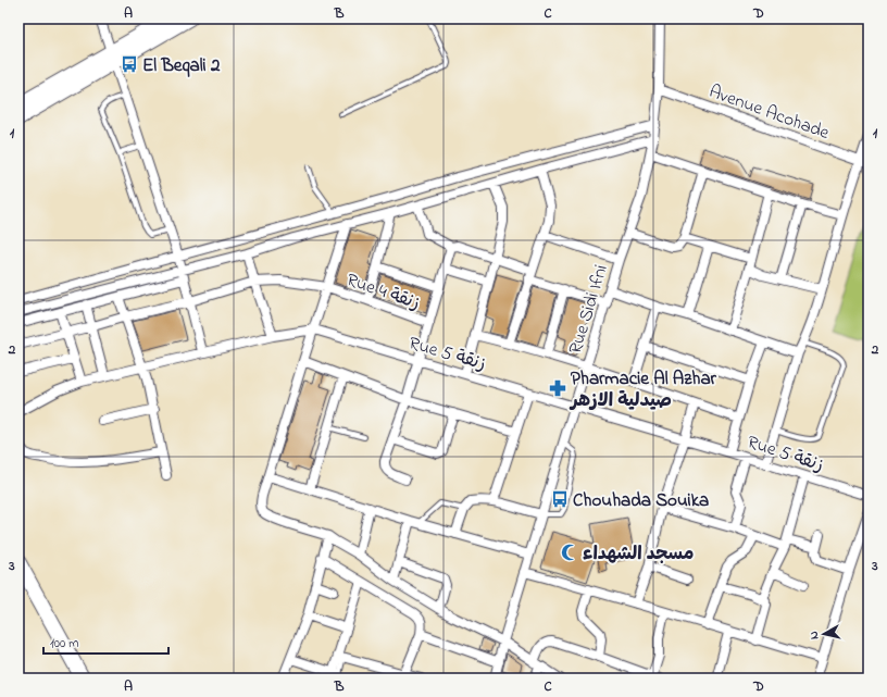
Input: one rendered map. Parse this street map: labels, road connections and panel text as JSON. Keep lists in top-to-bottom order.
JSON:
{
  "streets": {
    "street": [
      "Avenue Acohade",
      "Rue 4 زنقة",
      "Rue Sidi Ifni",
      "Rue 5 زنقة"
    ]
  },
  "crossings": [
    ["Avenue Acohade", "Rue Sidi Ifni"],
    ["Rue Sidi Ifni", "Rue 5 زنقة"]
  ],
  "places": {
    "bus stop": ["El Beqali 2", "Chouhada Souika"],
    "pharmacy": ["Pharmacie Al Azhar صيدلية الازهر"],
    "mosque": ["مسجد الشهداء"]
  },
  "scale_bar": "100 m",
  "north": "left",
  "grid": {
    "columns": [
      "A",
      "B",
      "C",
      "D"
    ],
    "rows": ["1", "2", "3"]
  }
}
